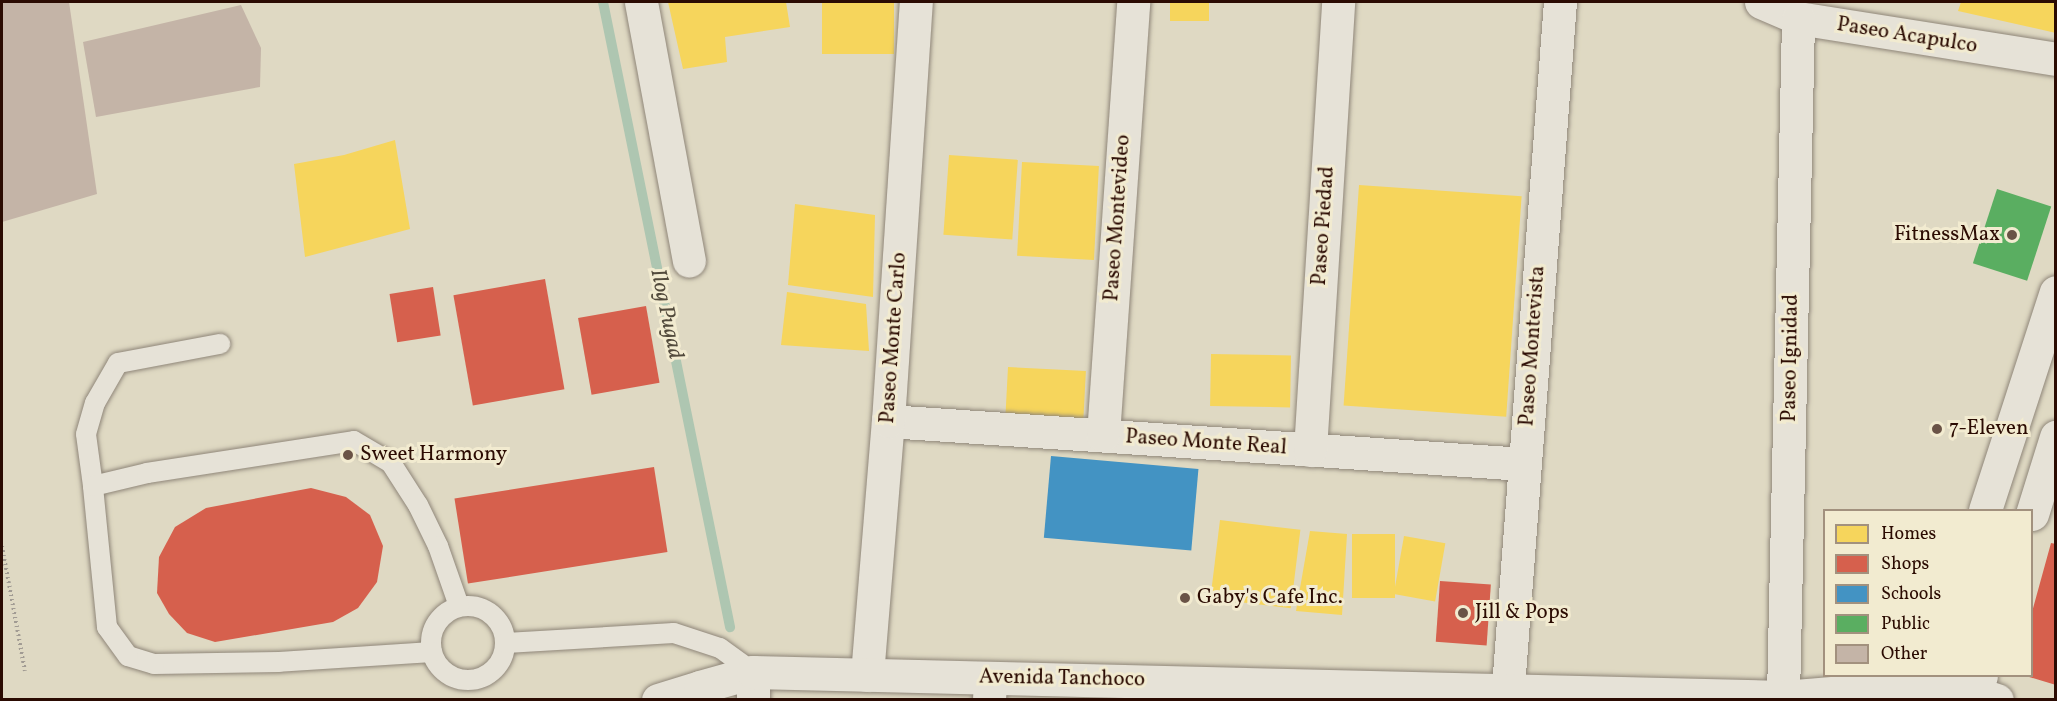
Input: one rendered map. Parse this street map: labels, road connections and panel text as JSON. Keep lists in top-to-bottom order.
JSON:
{
  "streets": {
    "street": [
      "Paseo Acapulco",
      "Paseo Montevideo",
      "Paseo Piedad",
      "Paseo Monte Carlo",
      "Paseo Montevista",
      "Paseo Ignidad",
      "Paseo Monte Real",
      "Avenida Tanchoco"
    ]
  },
  "crossings": [
    ["Paseo Acapulco", "Paseo Ignidad"],
    ["Paseo Montevideo", "Paseo Monte Real"],
    ["Paseo Piedad", "Paseo Monte Real"],
    ["Paseo Monte Carlo", "Paseo Monte Real"],
    ["Paseo Monte Carlo", "Avenida Tanchoco"],
    ["Paseo Montevista", "Paseo Monte Real"],
    ["Paseo Montevista", "Avenida Tanchoco"],
    ["Paseo Ignidad", "Avenida Tanchoco"]
  ],
  "water": ["Ilog Pugad"],
  "places": [
    "FitnessMax",
    "7-Eleven",
    "Sweet Harmony",
    "Gaby's Cafe Inc.",
    "Jill & Pops"
  ],
  "legend": [
    "Homes",
    "Shops",
    "Schools",
    "Public",
    "Other"
  ]
}
